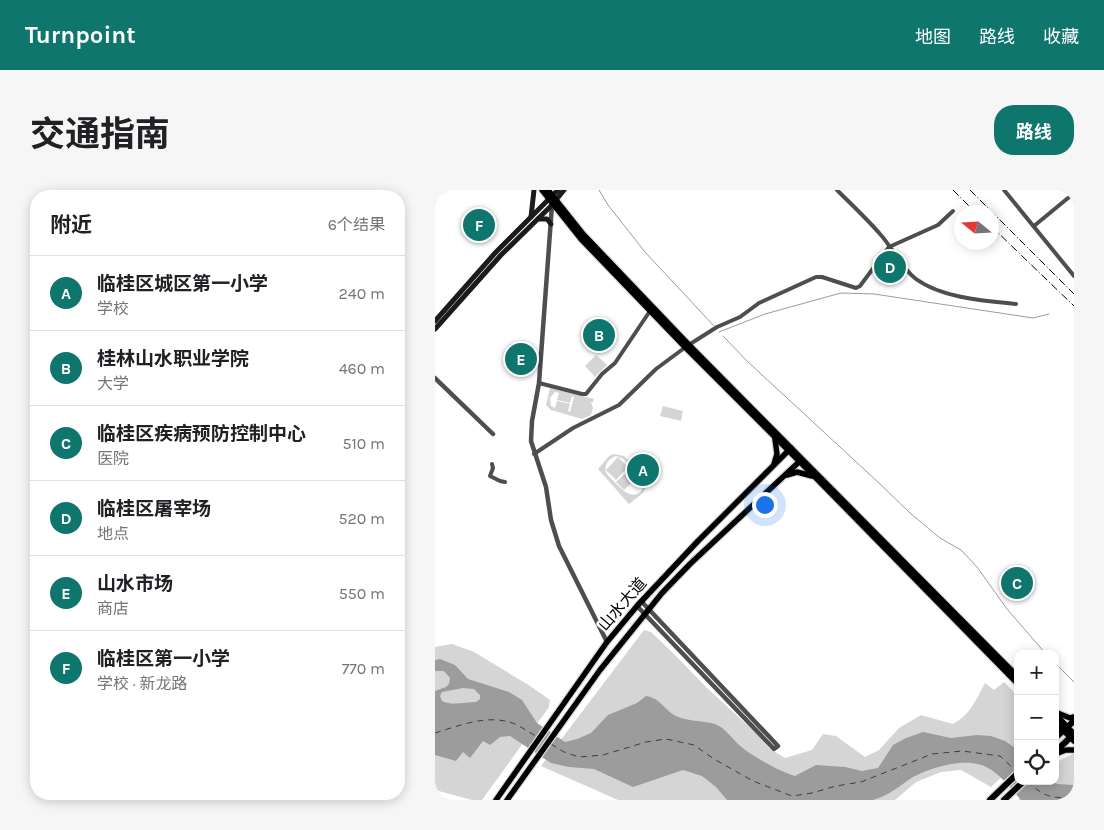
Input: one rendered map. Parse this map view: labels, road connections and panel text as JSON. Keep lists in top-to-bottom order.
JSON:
{
  "streets": {
    "main road": ["山水大道"]
  },
  "north": "left",
  "page": {
    "header": "Turnpoint",
    "nav": ["地图", "路线", "收藏"],
    "title": "交通指南",
    "buttons": "路线",
    "heading": ["附近", "6个结果"],
    "pins": [
      "F",
      "D",
      "B",
      "E",
      "A",
      "C"
    ],
    "list": [
      {
        "mark": "A",
        "name": "临桂区城区第一小学",
        "note": "学校",
        "value": "240 m"
      },
      {
        "mark": "B",
        "name": "桂林山水职业学院",
        "note": "大学",
        "value": "460 m"
      },
      {
        "mark": "C",
        "name": "临桂区疾病预防控制中心",
        "note": "医院",
        "value": "510 m"
      },
      {
        "mark": "D",
        "name": "临桂区屠宰场",
        "note": "地点",
        "value": "520 m"
      },
      {
        "mark": "E",
        "name": "山水市场",
        "note": "商店",
        "value": "550 m"
      },
      {
        "mark": "F",
        "name": "临桂区第一小学",
        "note": "学校 · 新龙路",
        "value": "770 m"
      }
    ],
    "map_buttons": ["+", "−"]
  }
}
